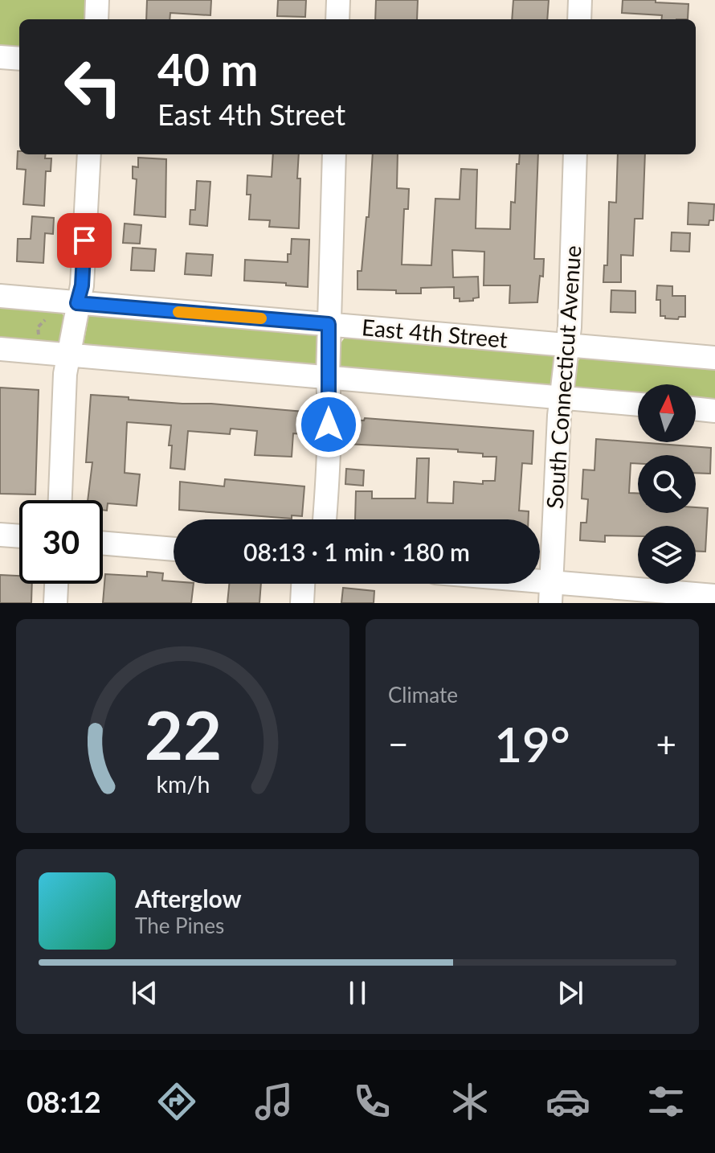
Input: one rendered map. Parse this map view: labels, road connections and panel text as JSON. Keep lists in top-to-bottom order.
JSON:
{
  "streets": {
    "street": ["East 4th Street", "South Connecticut Avenue"]
  },
  "crossings": [
    ["East 4th Street", "South Connecticut Avenue"]
  ],
  "north": "top",
  "page": {
    "turn": ["40 m", "East 4th Street"],
    "limit": "30",
    "trip": "08:13 · 1 min · 180 m",
    "tile": "Climate",
    "heat": ["−", "19°", "+"],
    "song": ["Afterglow", "The Pines"],
    "tabs": "08:12",
    "gauge": ["22", "km/h"]
  }
}
